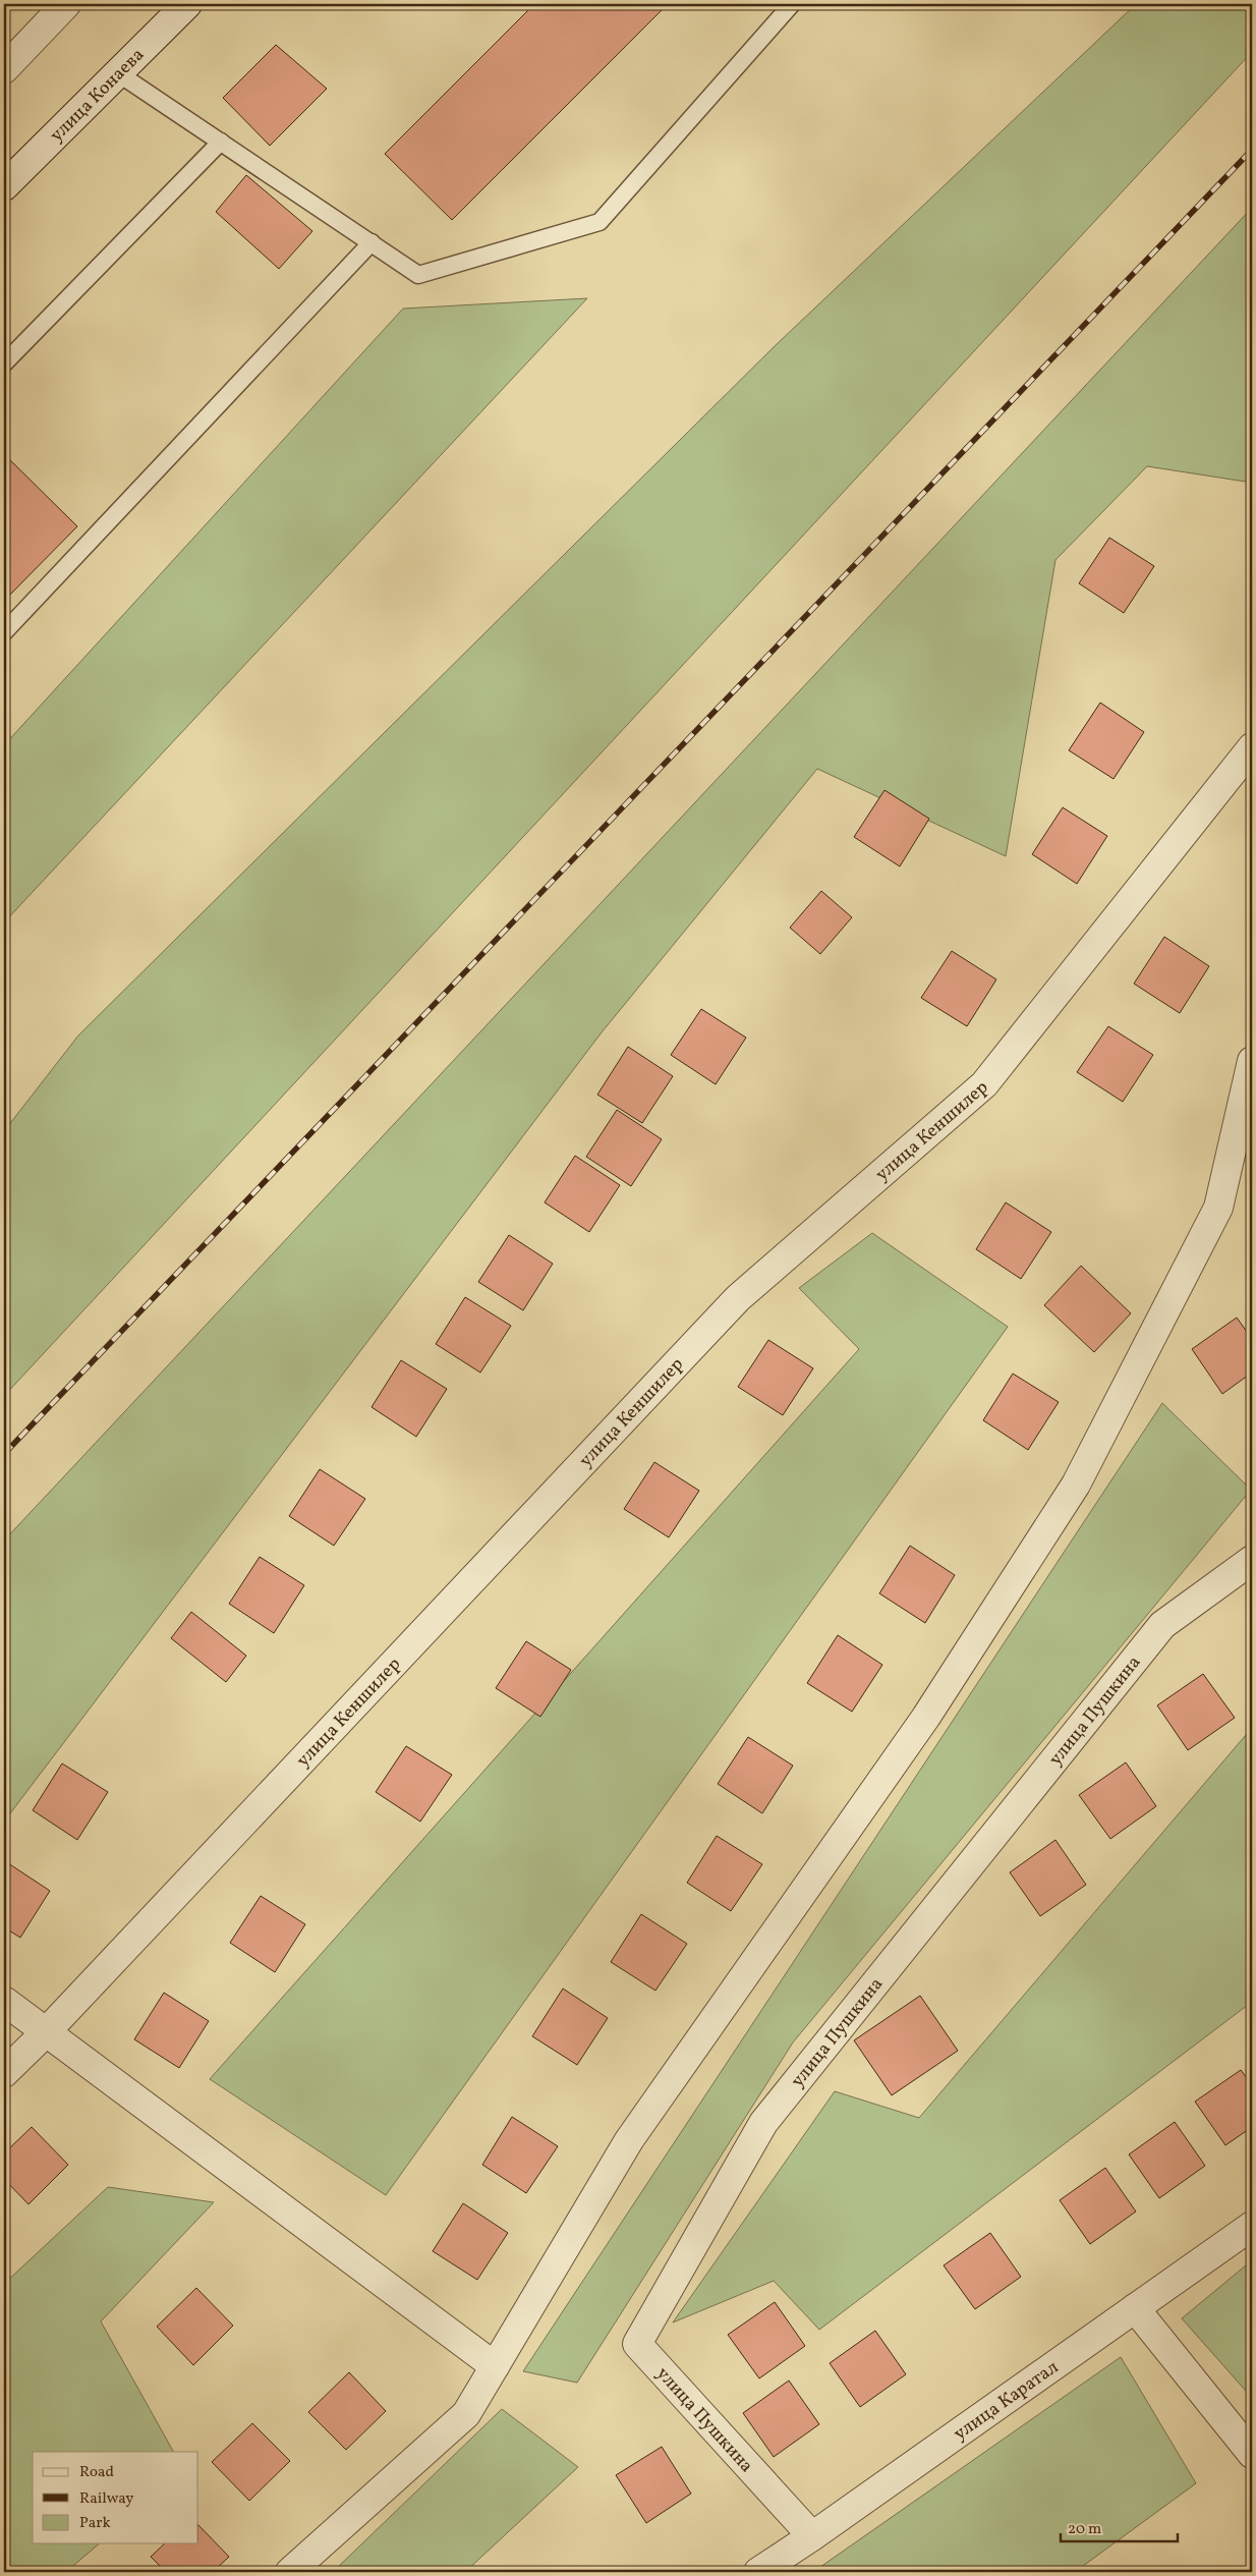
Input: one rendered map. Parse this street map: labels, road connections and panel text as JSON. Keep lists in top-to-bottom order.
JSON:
{
  "streets": {
    "street": [
      "улица Конаева",
      "улица Кеншилер",
      "улица Пушкина",
      "улица Каратал"
    ]
  },
  "crossings": [
    ["улица Пушкина", "улица Каратал"]
  ],
  "legend": ["Road", "Railway", "Park"],
  "scale_bar": "20 m"
}
